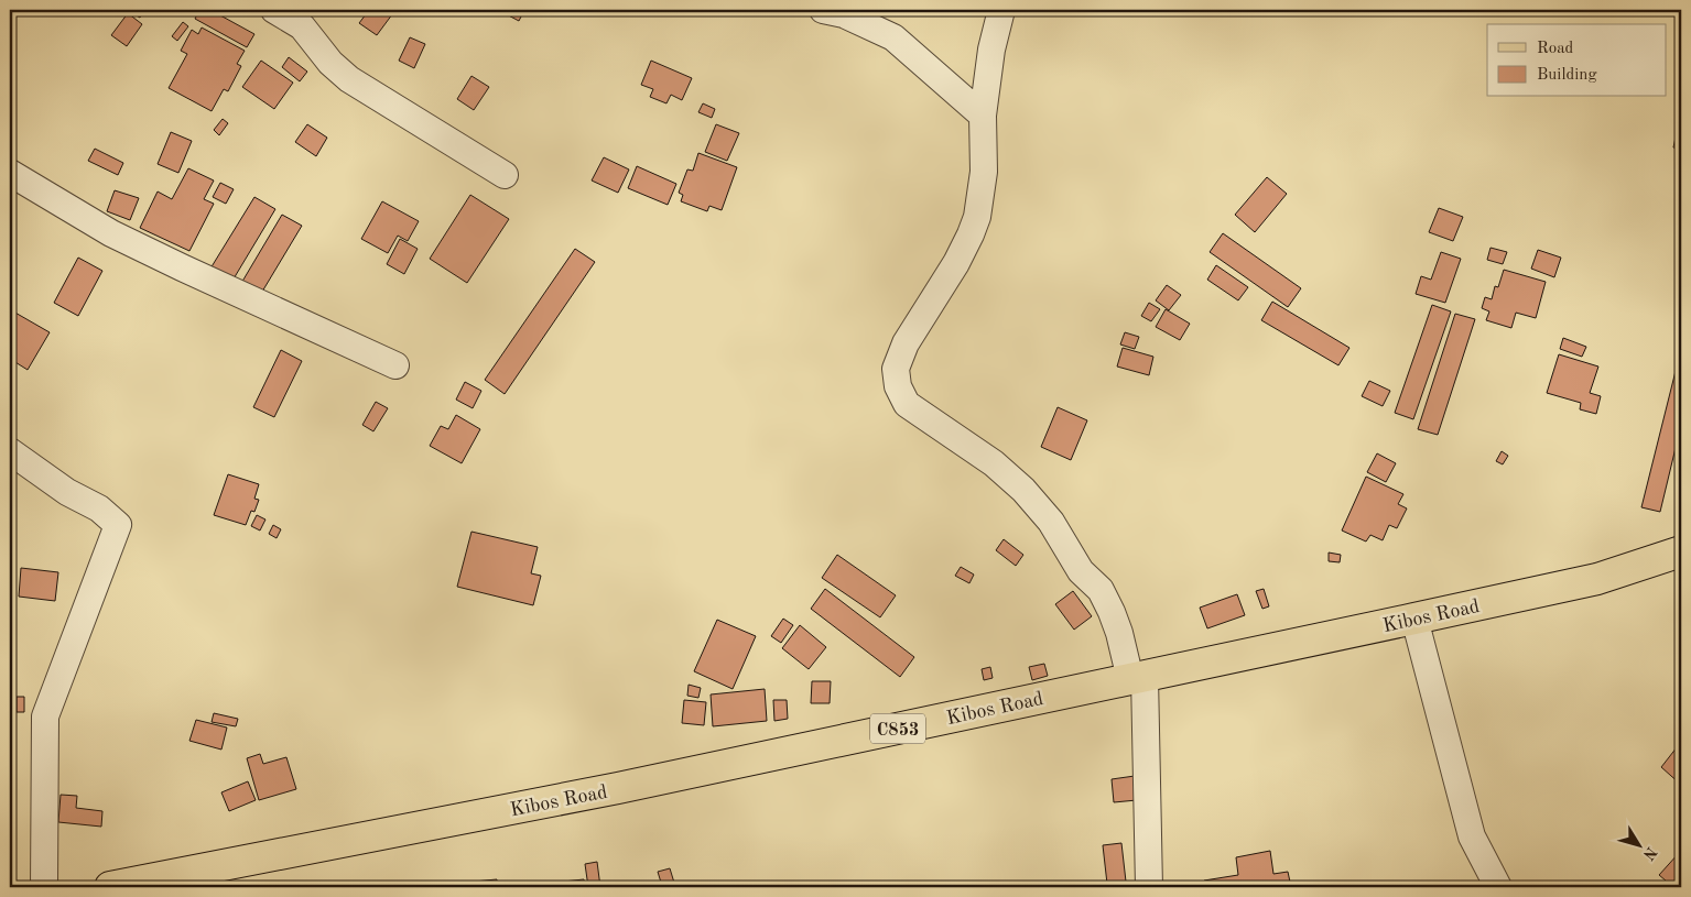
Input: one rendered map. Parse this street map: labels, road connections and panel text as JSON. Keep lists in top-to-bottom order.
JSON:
{
  "streets": {
    "main road": ["Kibos Road", "C853"]
  },
  "legend": ["Road", "Building"],
  "north": "bottom right"
}
